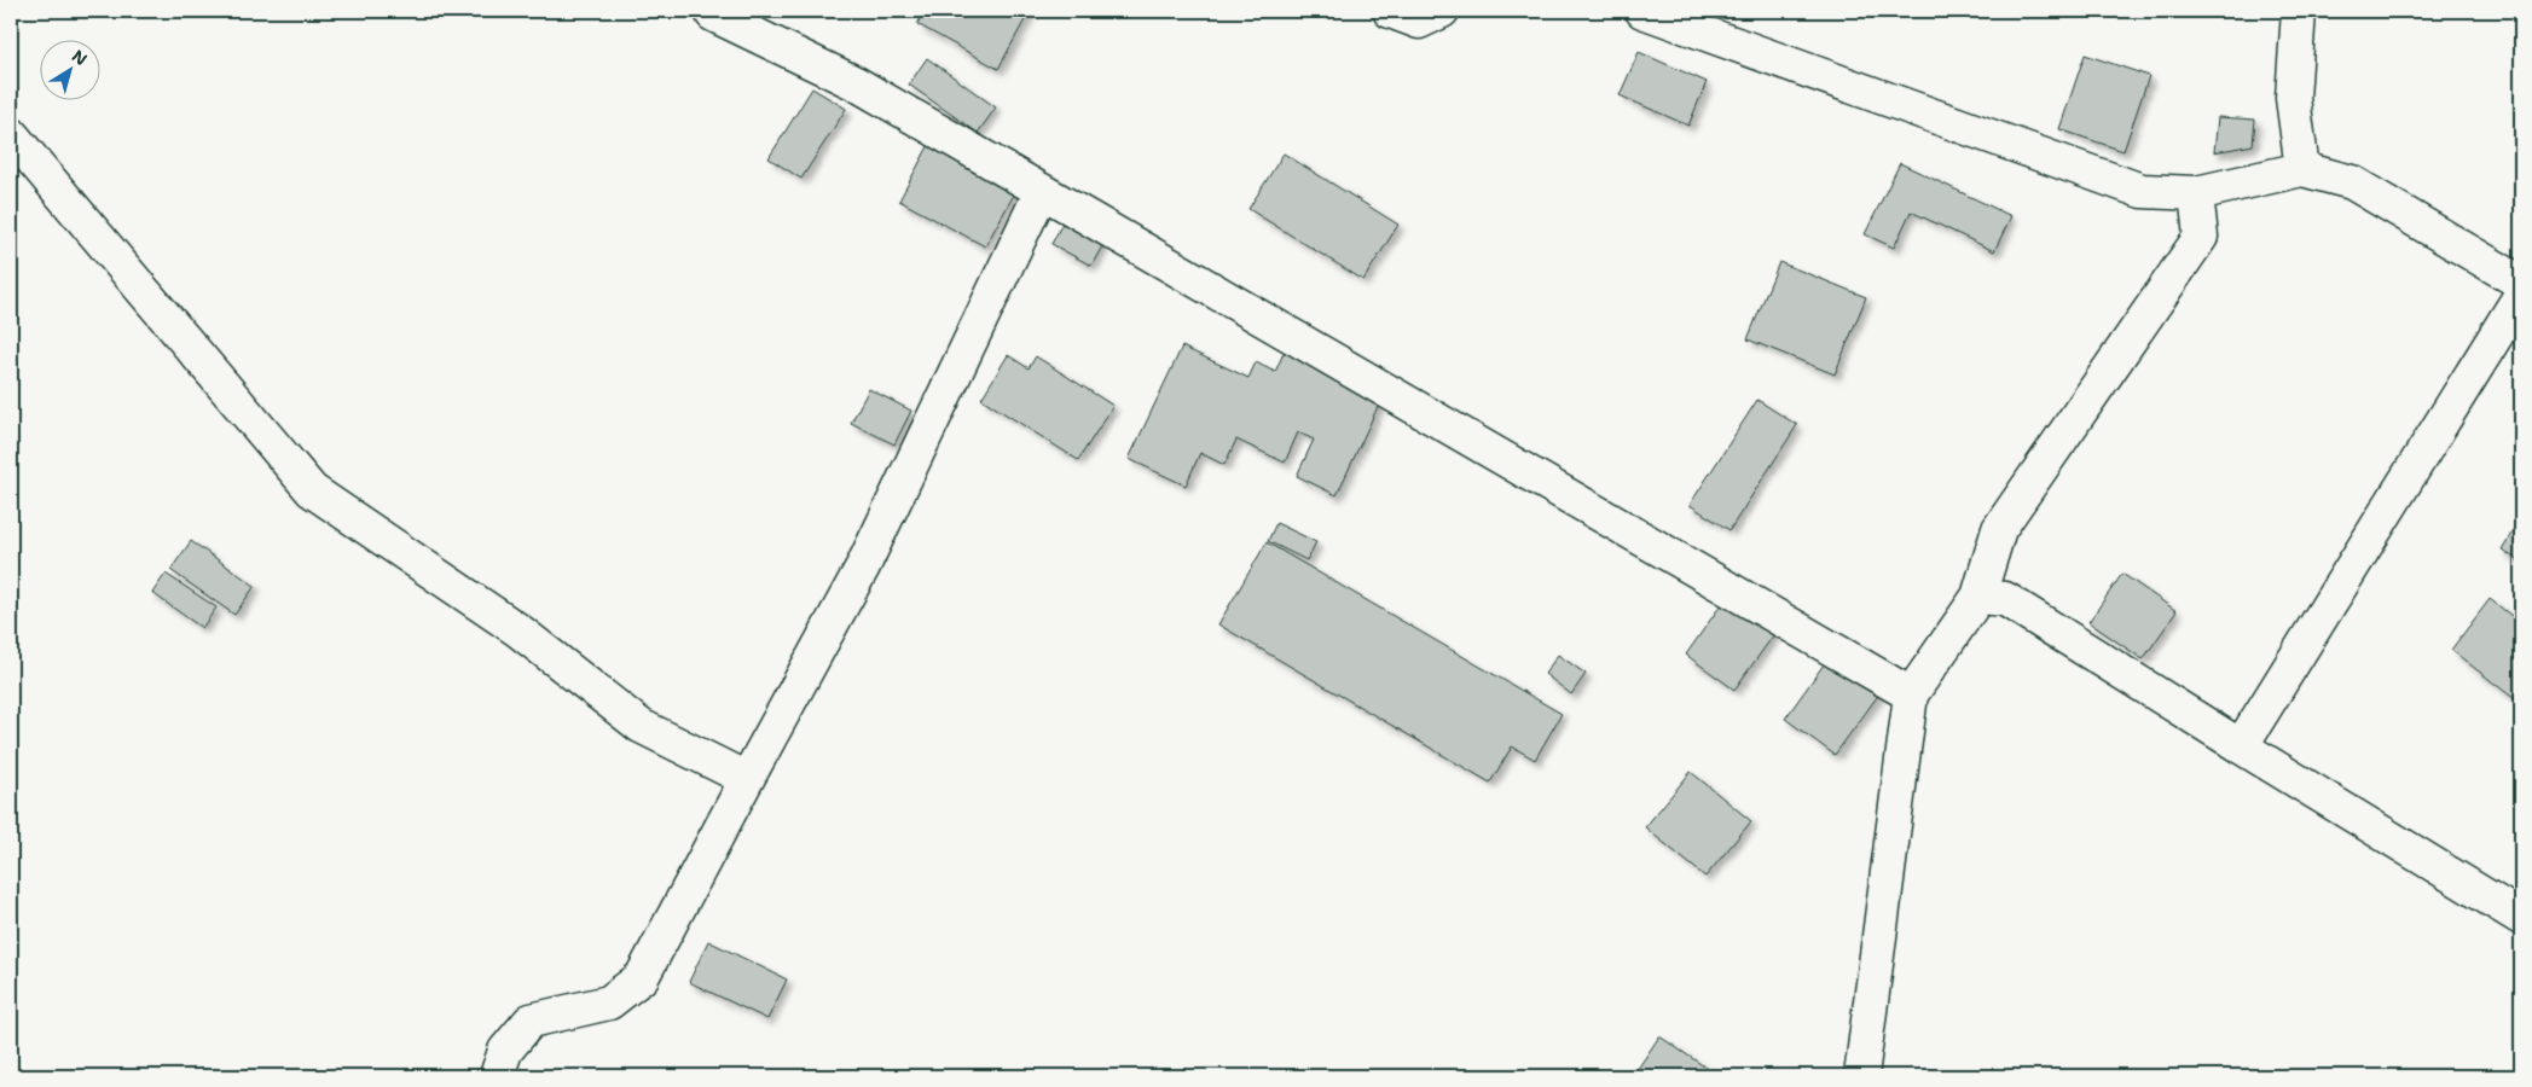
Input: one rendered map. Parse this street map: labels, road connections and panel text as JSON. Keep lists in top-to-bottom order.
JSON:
{
  "north": "top right"
}
